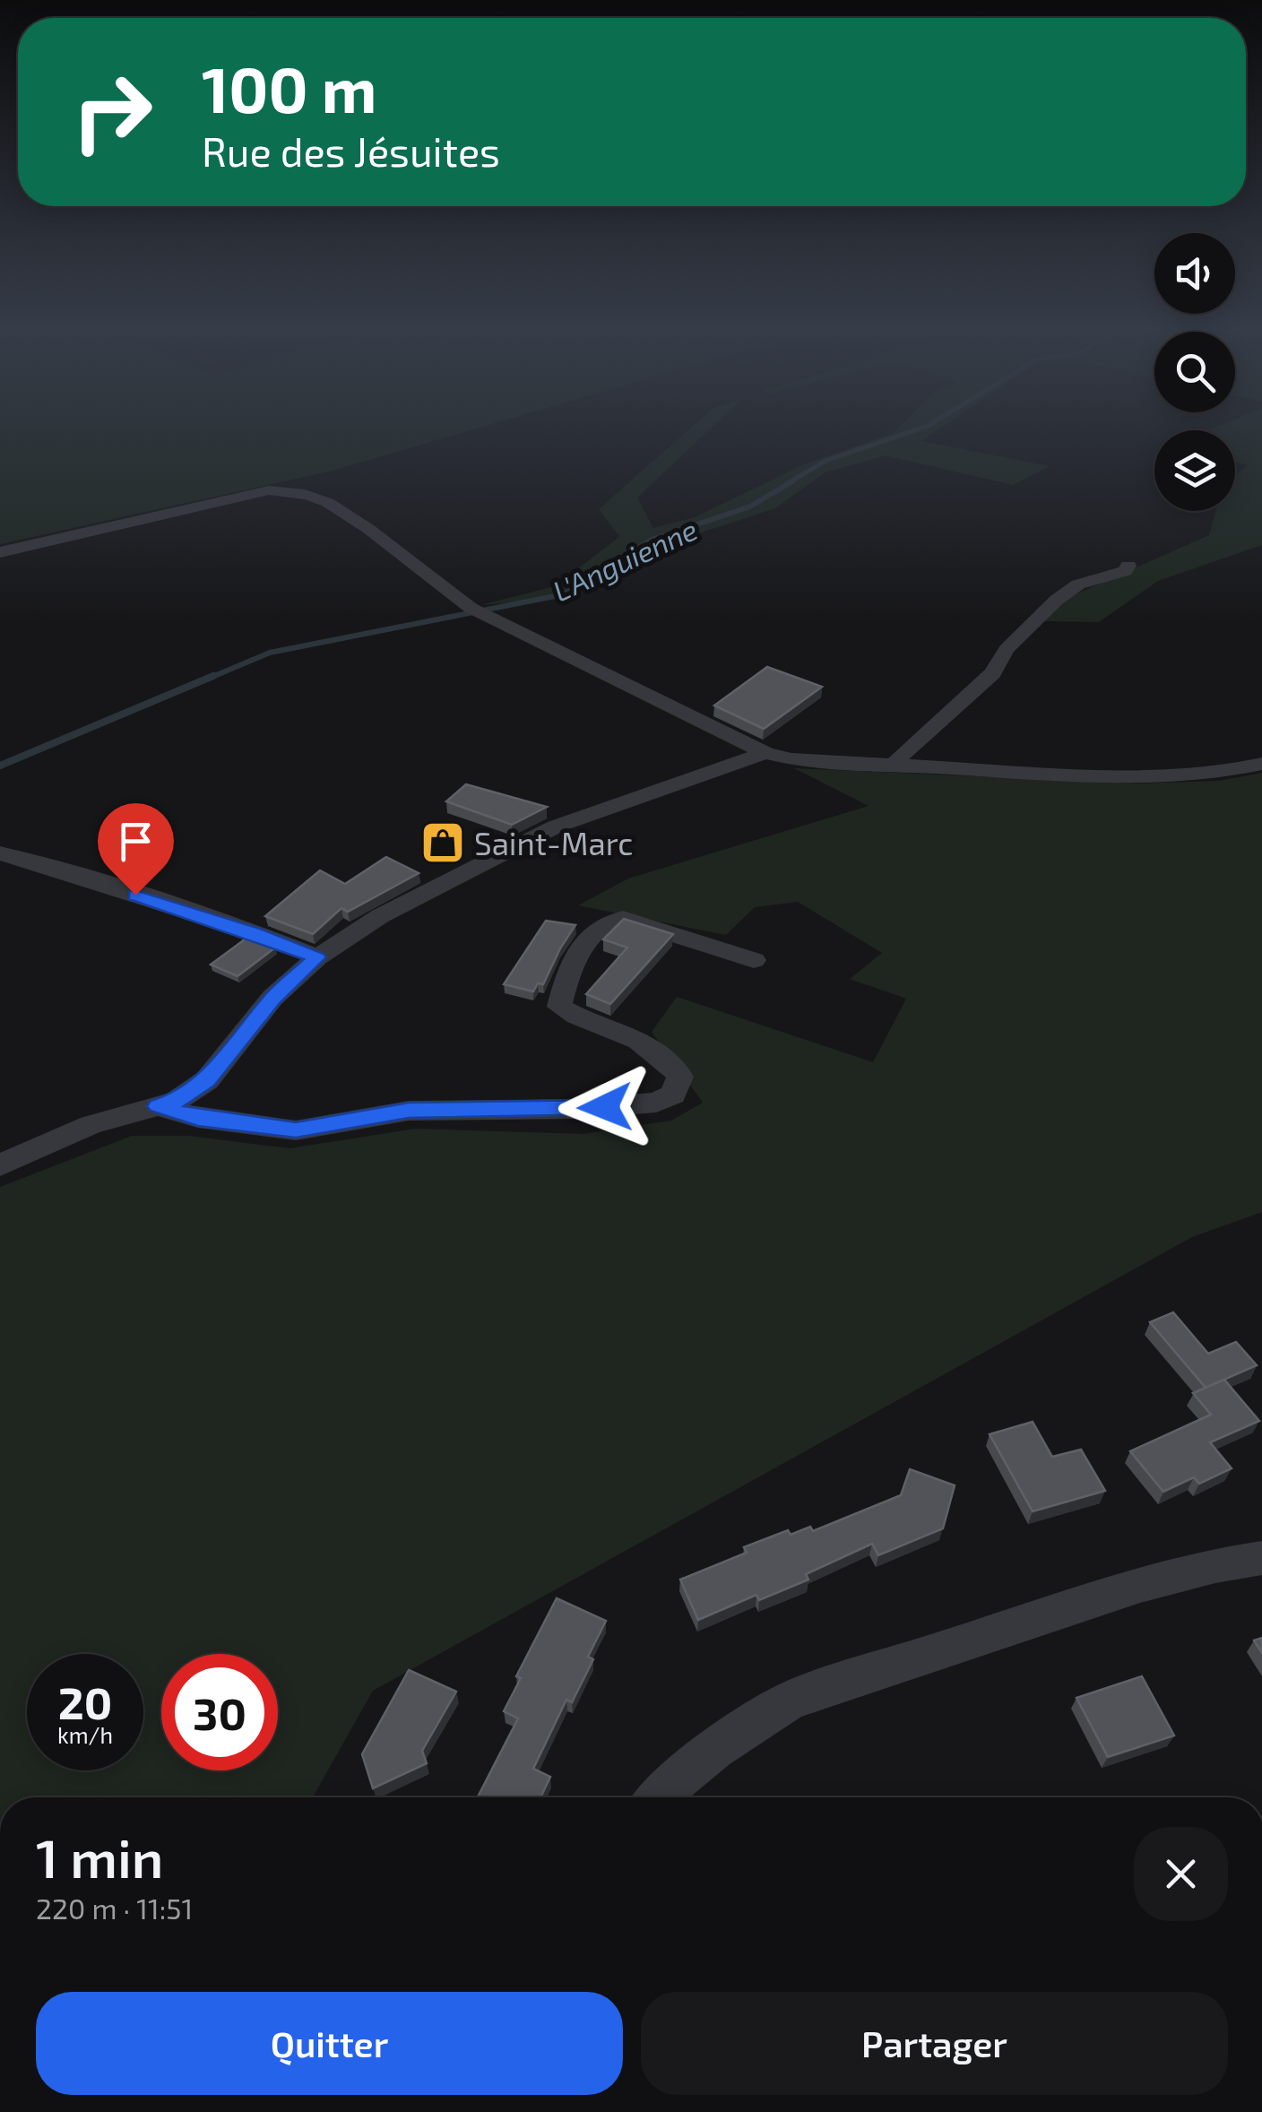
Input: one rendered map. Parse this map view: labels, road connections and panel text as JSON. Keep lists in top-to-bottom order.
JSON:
{
  "water": ["L'Anguienne"],
  "places": {
    "shop": ["Saint-Marc"]
  },
  "page": {
    "turn": ["100 m", "Rue des Jésuites"],
    "speed": "20 km/h",
    "limit": "30",
    "heading": ["1 min", "220 m · 11:51"],
    "buttons": ["Quitter", "Partager"]
  }
}
